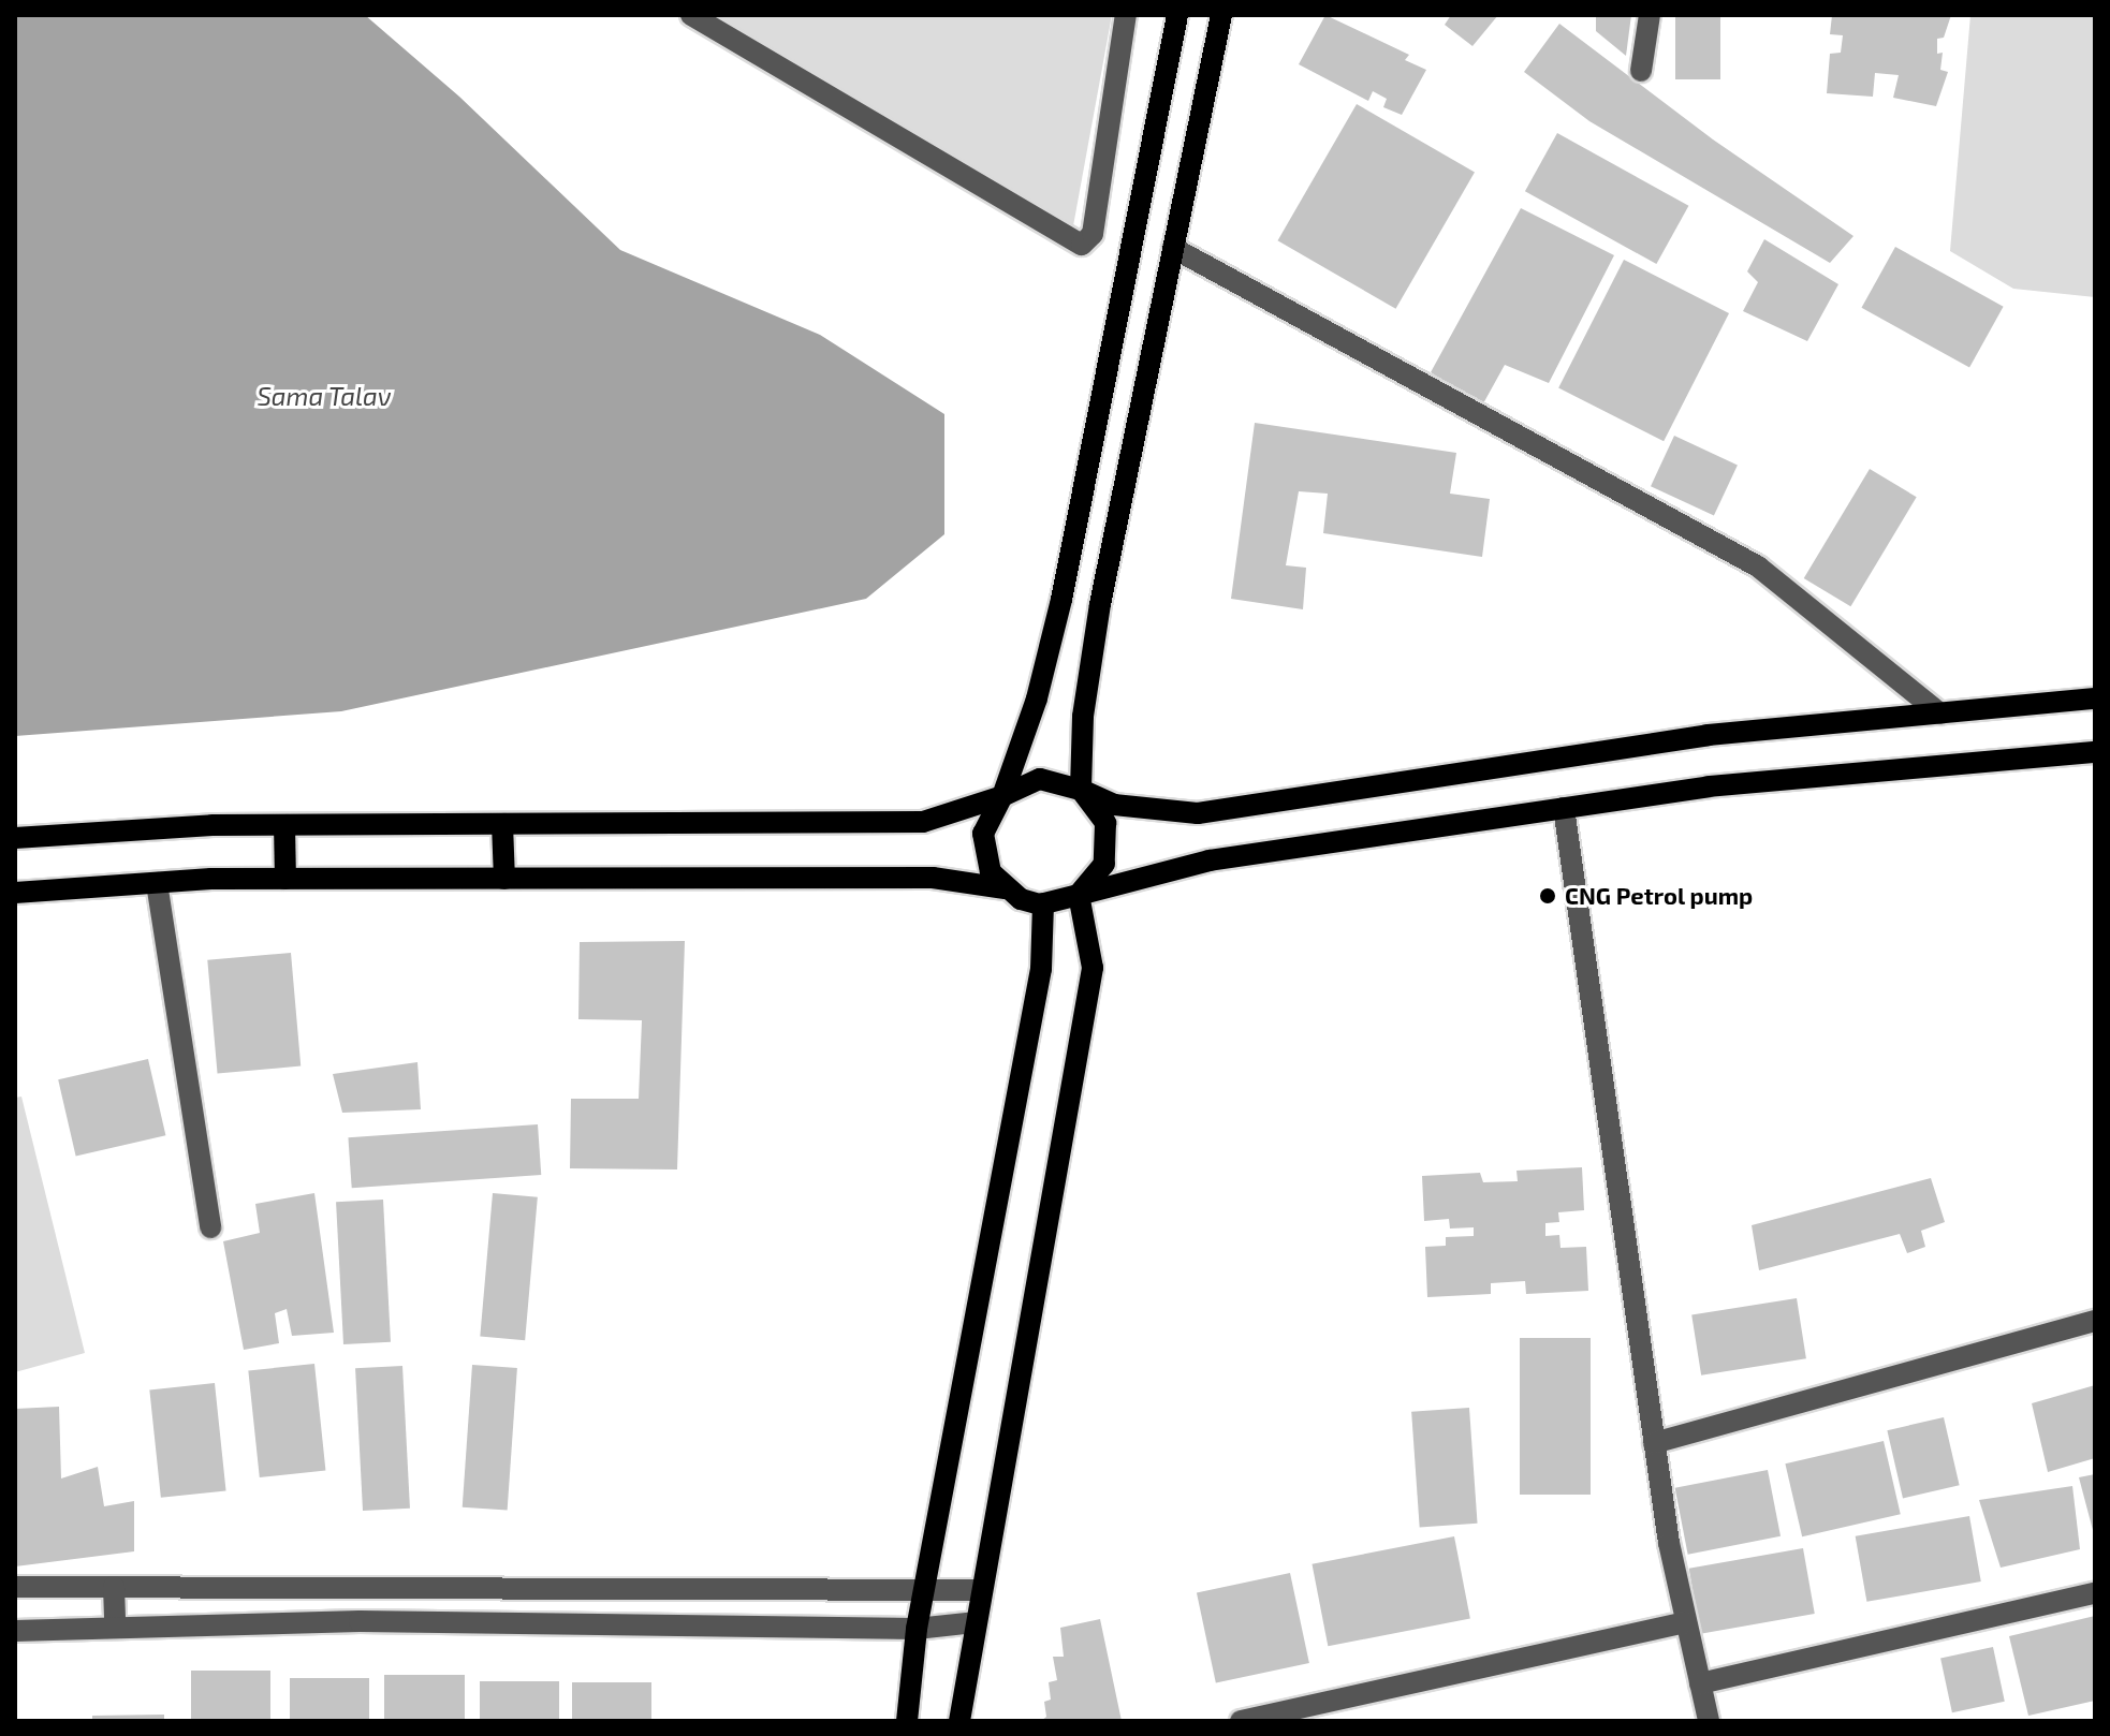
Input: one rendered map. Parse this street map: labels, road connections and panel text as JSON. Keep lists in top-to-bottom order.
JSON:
{
  "water": ["Sama Talav"],
  "places": ["CNG Petrol pump"]
}
